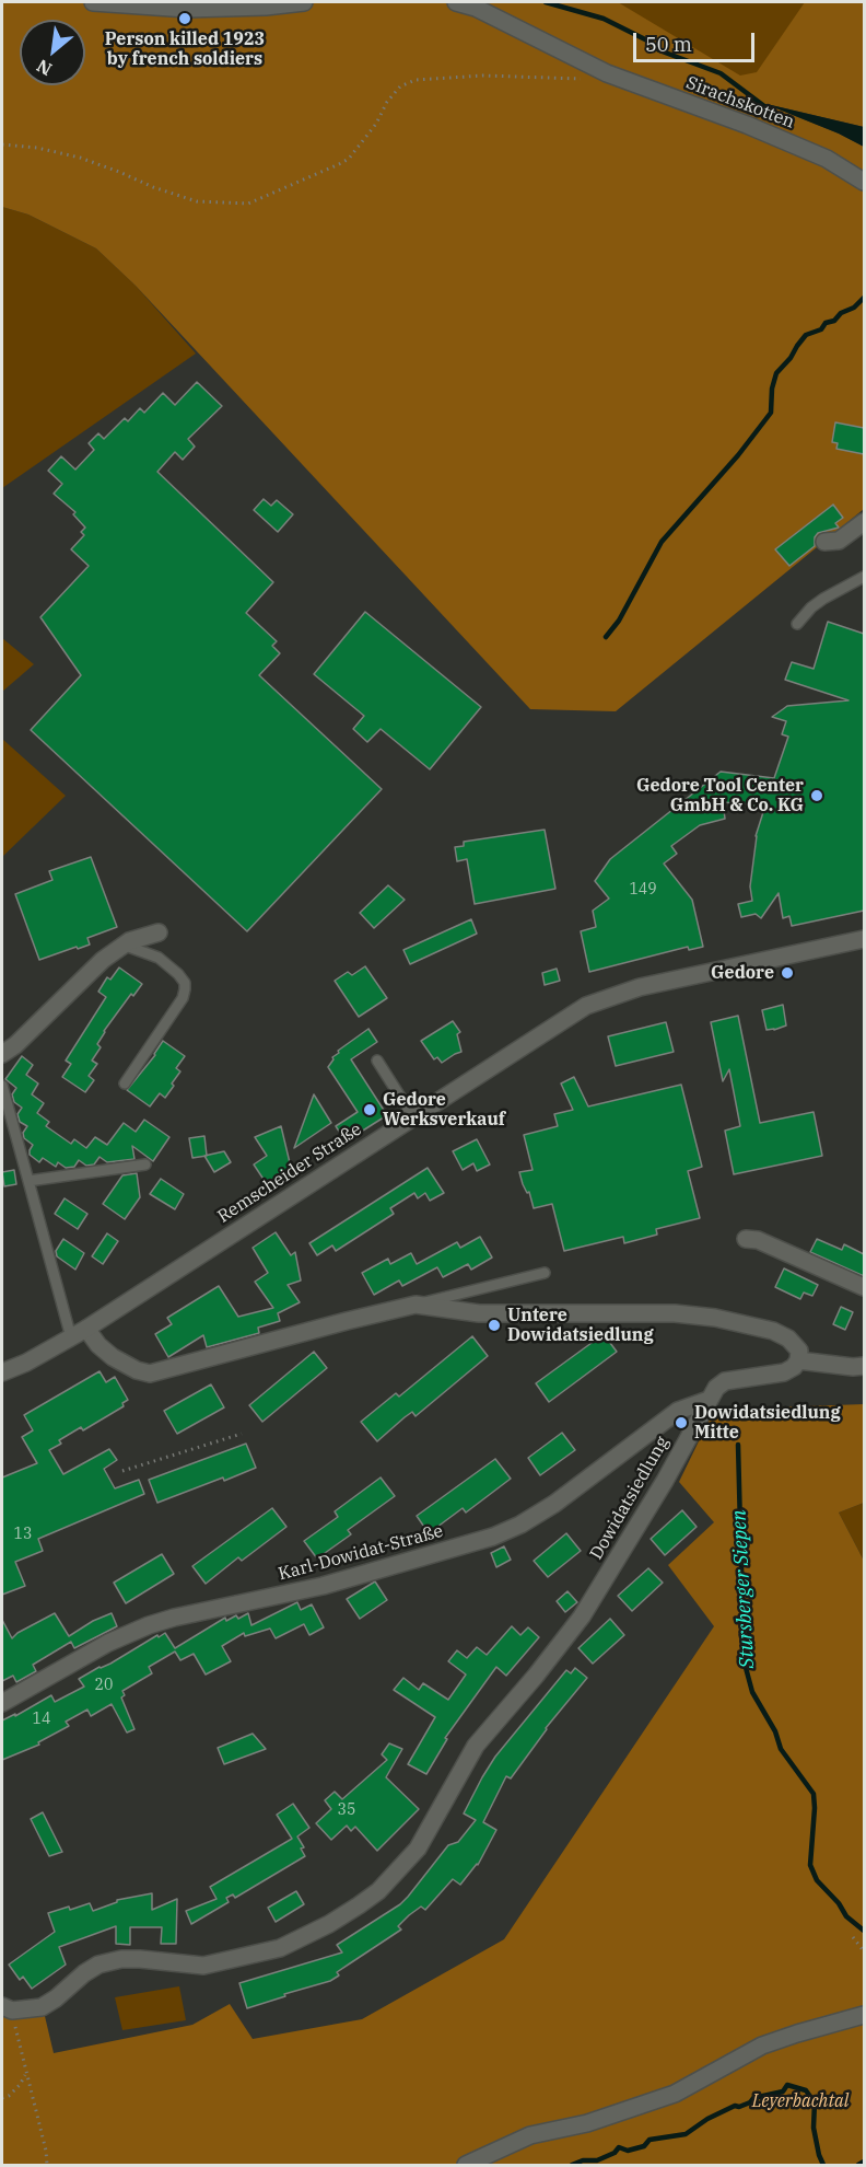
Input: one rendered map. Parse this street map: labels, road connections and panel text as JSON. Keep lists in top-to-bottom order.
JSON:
{
  "streets": {
    "street": [
      "Sirachskotten",
      "Remscheider Straße",
      "Dowidatsiedlung",
      "Karl-Dowidat-Straße"
    ]
  },
  "crossings": [
    ["Dowidatsiedlung", "Karl-Dowidat-Straße"]
  ],
  "water": ["Stursberger Siepen"],
  "parks": ["Leyerbachtal"],
  "places": [
    "Person killed 1923 by french soldiers",
    "Gedore Tool Center GmbH & Co. KG",
    "Gedore",
    "Gedore Werksverkauf",
    "Untere Dowidatsiedlung",
    "Dowidatsiedlung Mitte"
  ],
  "house_numbers": [
    "149",
    "13",
    "20",
    "14",
    "35"
  ],
  "scale_bar": "50 m",
  "north": "bottom left"
}
